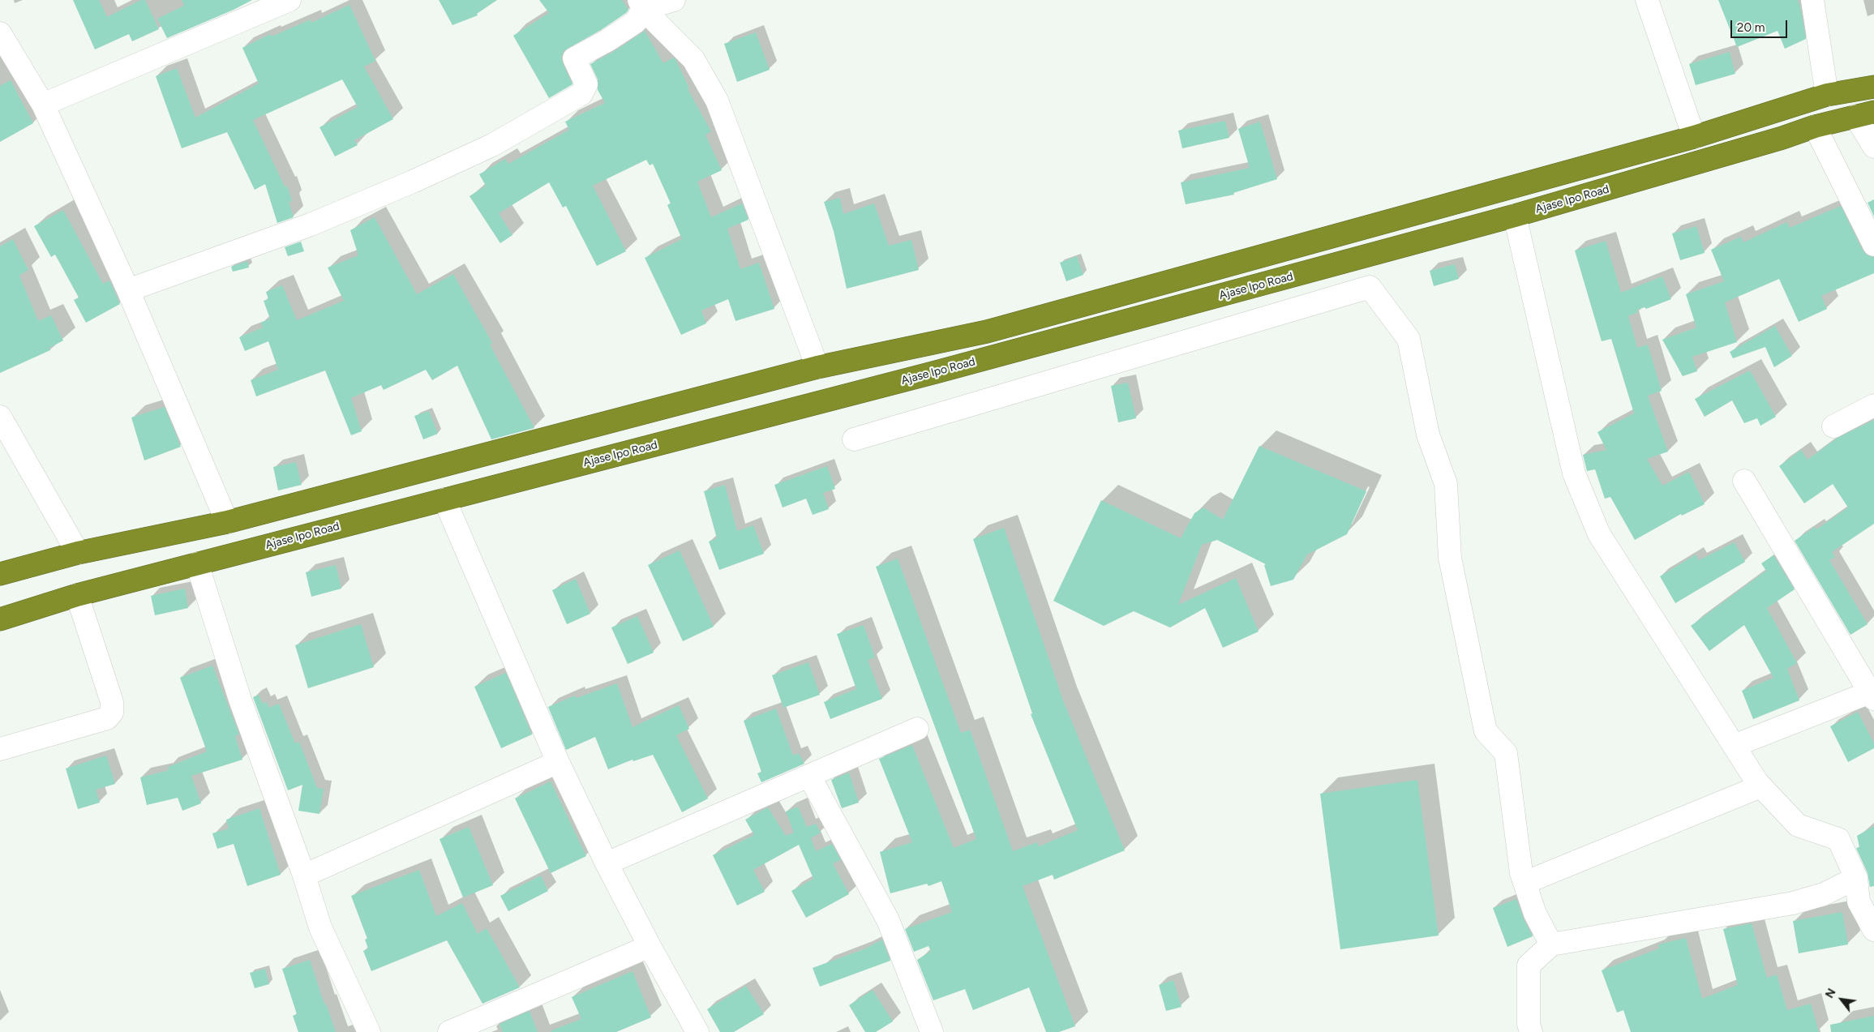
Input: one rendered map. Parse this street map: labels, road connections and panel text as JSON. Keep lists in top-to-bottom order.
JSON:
{
  "streets": {
    "highway": ["Ajase Ipo Road"]
  },
  "scale_bar": "20 m",
  "north": "top left"
}
